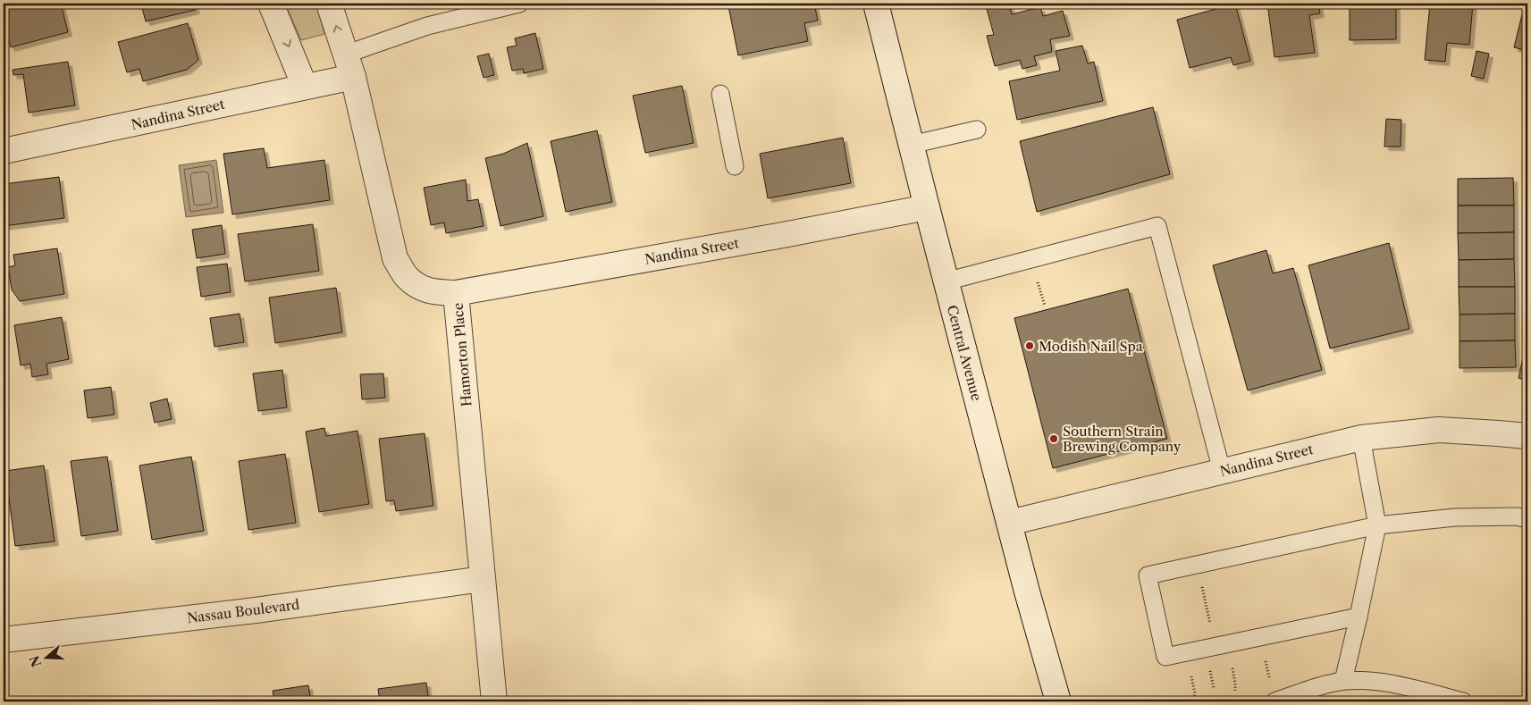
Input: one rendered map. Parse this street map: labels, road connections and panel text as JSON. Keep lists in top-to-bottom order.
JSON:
{
  "streets": {
    "street": [
      "Nandina Street",
      "Central Avenue",
      "Hamorton Place",
      "Nassau Boulevard"
    ]
  },
  "crossings": [
    ["Nandina Street", "Central Avenue"],
    ["Nandina Street", "Hamorton Place"],
    ["Hamorton Place", "Nassau Boulevard"]
  ],
  "places": ["Modish Nail Spa", "Southern Strain Brewing Company"],
  "north": "left"
}
